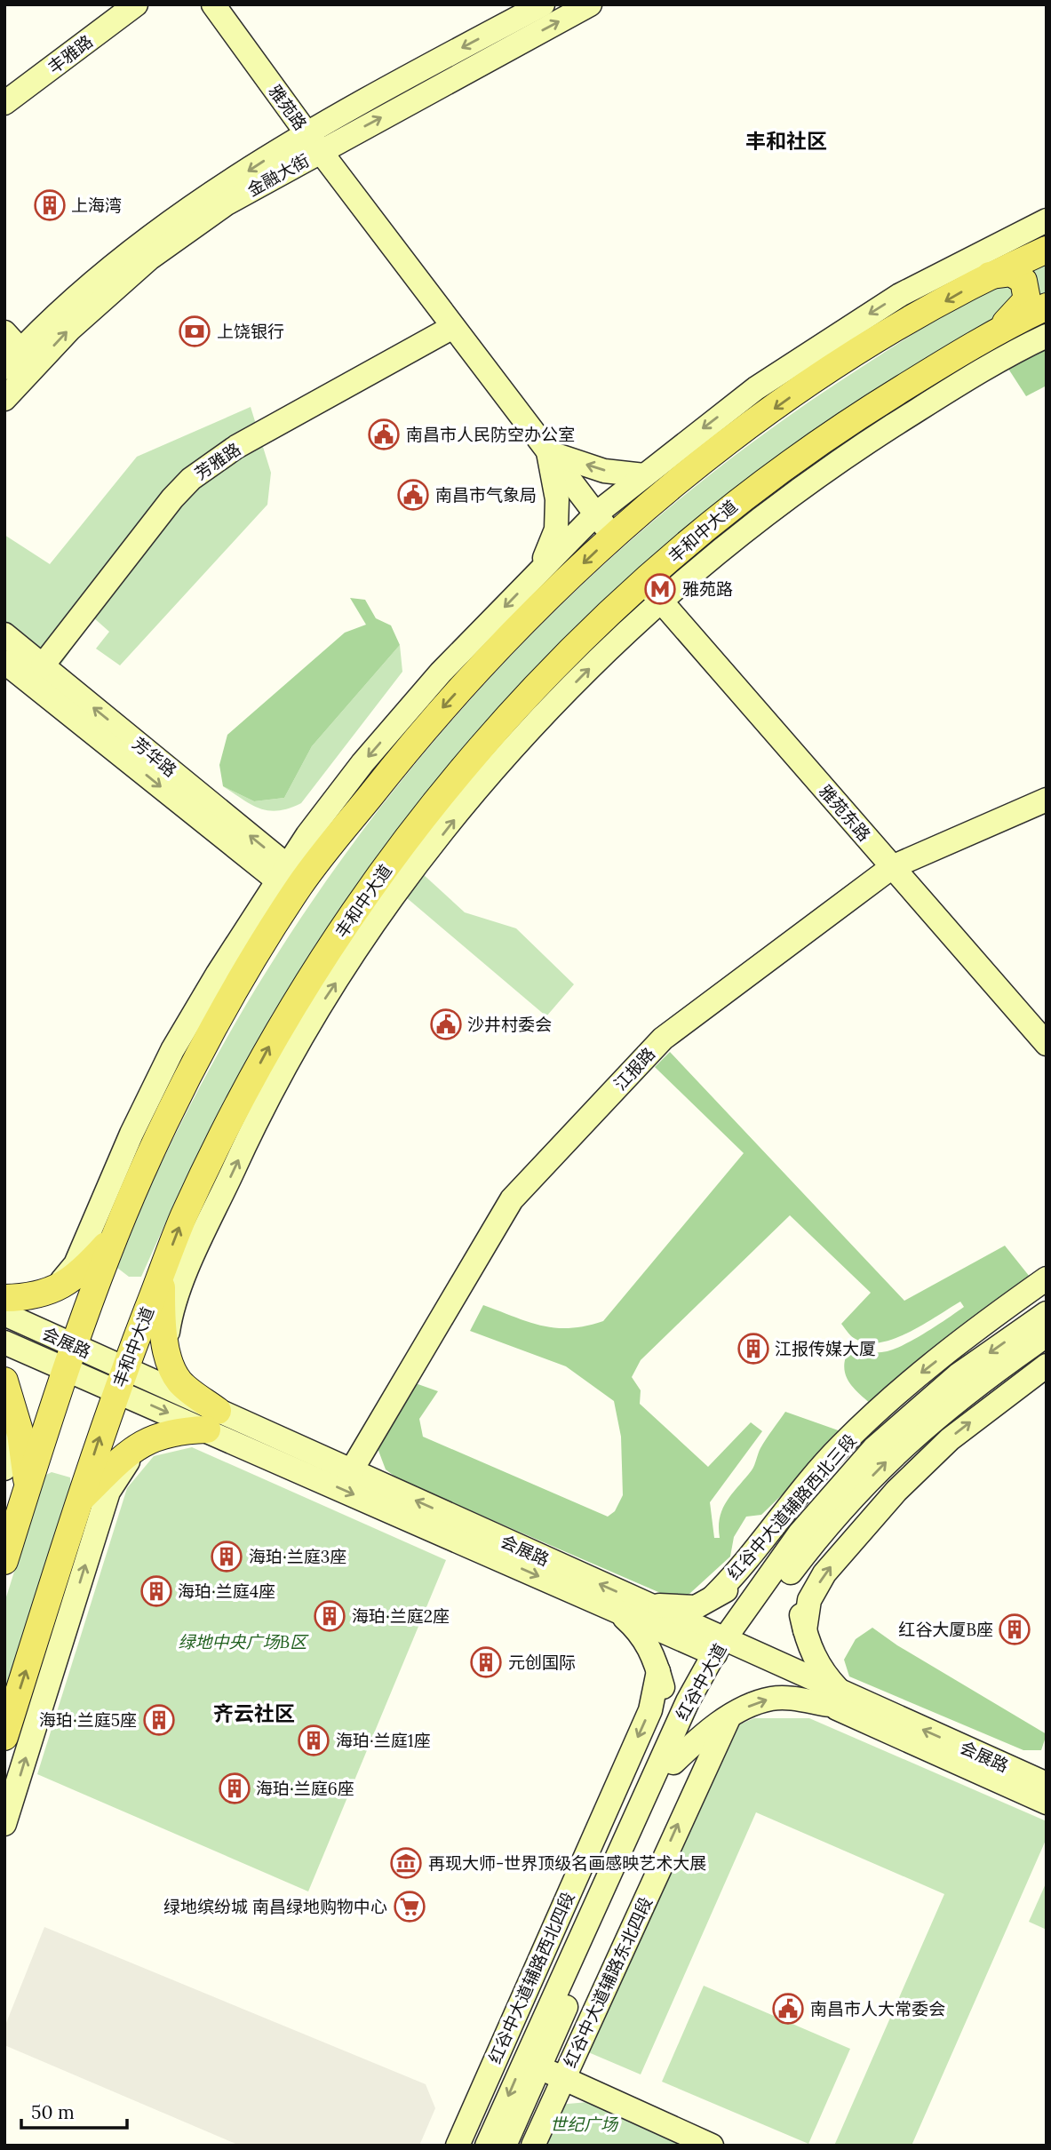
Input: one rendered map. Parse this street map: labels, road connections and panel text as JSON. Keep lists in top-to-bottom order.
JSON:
{
  "streets": {
    "main road": [
      "丰雅路",
      "雅苑路",
      "金融大街",
      "芳雅路",
      "丰和中大道",
      "芳华路",
      "雅苑东路",
      "江报路",
      "会展路",
      "红谷中大道辅路西北三段",
      "红谷中大道",
      "红谷中大道辅路西北四段",
      "红谷中大道辅路东北四段"
    ]
  },
  "crossings": [
    ["雅苑路", "金融大街"],
    ["雅苑路", "芳雅路"],
    ["芳雅路", "芳华路"],
    ["丰和中大道", "雅苑东路"],
    ["丰和中大道", "会展路"],
    ["雅苑东路", "江报路"],
    ["江报路", "会展路"],
    ["会展路", "红谷中大道"]
  ],
  "one_way": ["红谷中大道辅路西北四段", "红谷中大道辅路东北四段"],
  "districts": ["丰和社区", "齐云社区"],
  "parks": ["绿地中央广场B区", "世纪广场"],
  "places": {
    "building": [
      "上海湾",
      "江报传媒大厦",
      "海珀·兰庭3座",
      "海珀·兰庭4座",
      "海珀·兰庭2座",
      "红谷大厦B座",
      "元创国际",
      "海珀·兰庭5座",
      "海珀·兰庭1座",
      "海珀·兰庭6座"
    ],
    "bank": ["上饶银行"],
    "public building": [
      "南昌市人民防空办公室",
      "南昌市气象局",
      "沙井村委会",
      "南昌市人大常委会"
    ],
    "metro station": ["雅苑路"],
    "museum": ["再现大师-世界顶级名画感映艺术大展"],
    "supermarket": ["绿地缤纷城 南昌绿地购物中心"]
  },
  "scale_bar": "50 m"
}
